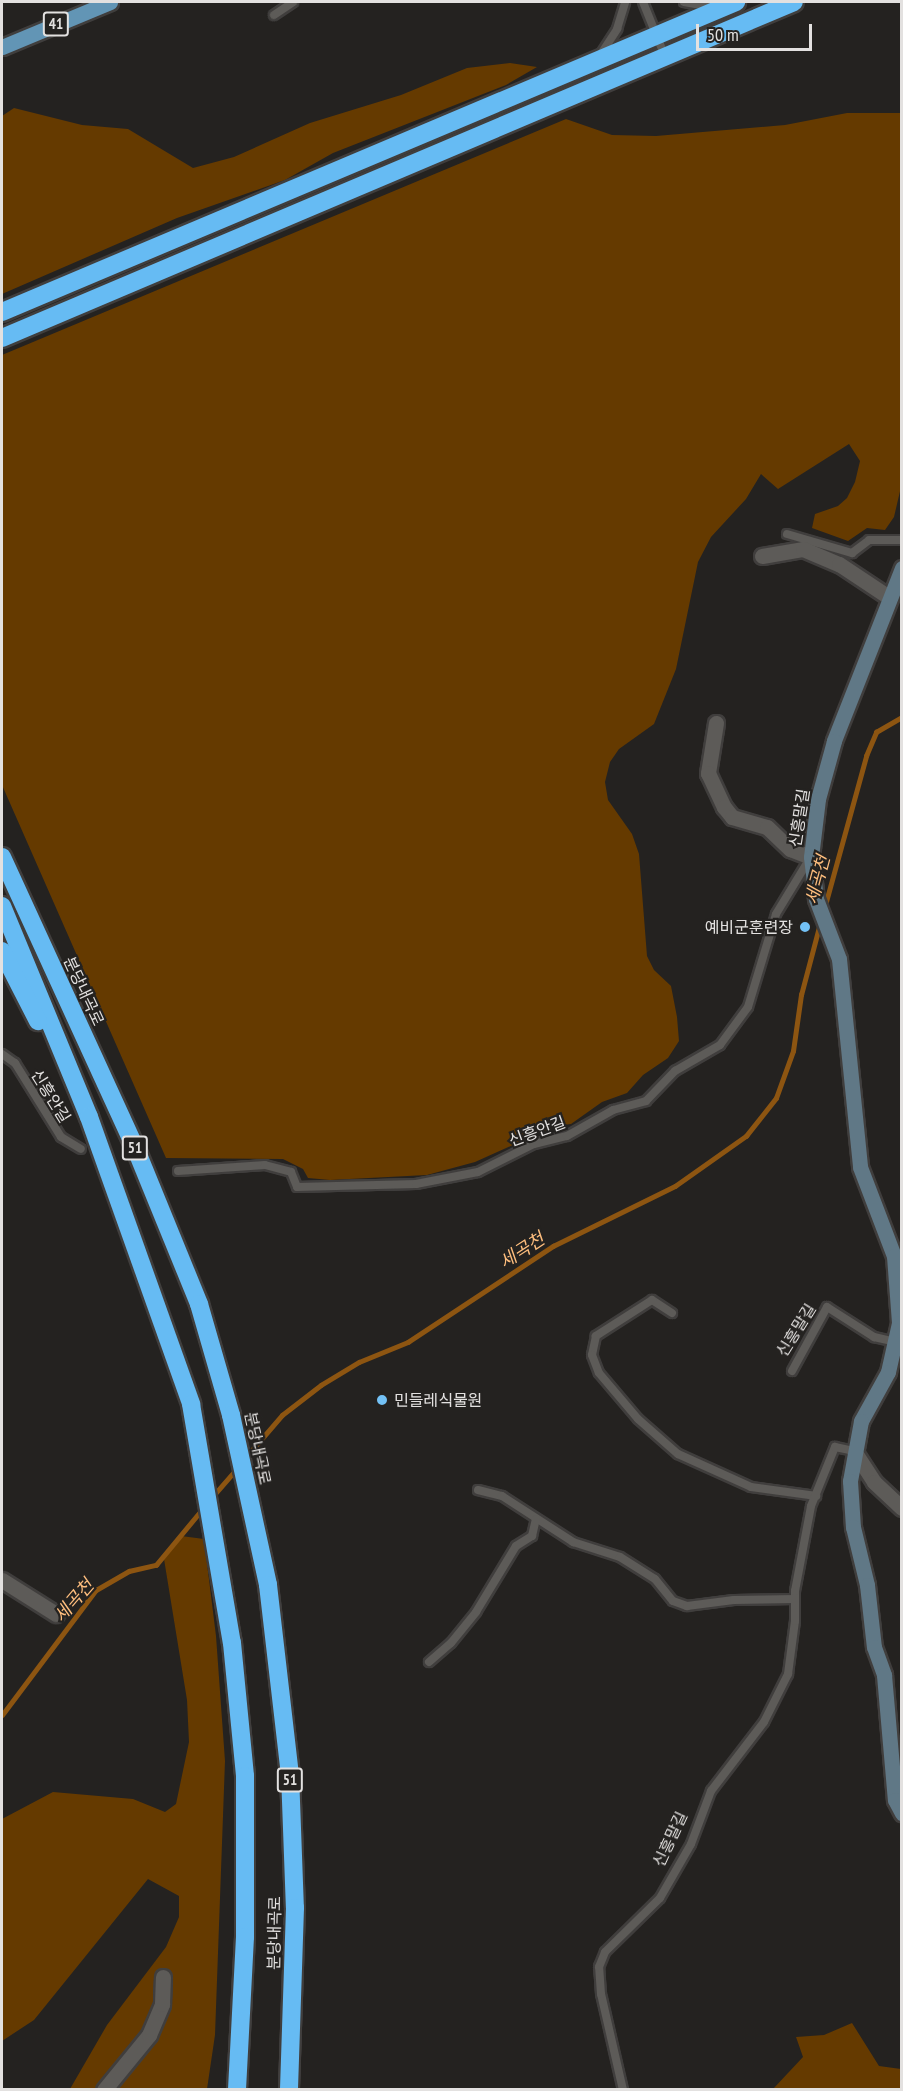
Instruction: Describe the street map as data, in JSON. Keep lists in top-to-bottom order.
{
  "streets": {
    "highway": ["분당내곡로", "51"],
    "main road": ["41"],
    "street": ["신흥말길"],
    "lane": ["신흥안길"]
  },
  "crossings": [
    ["신흥말길", "신흥안길"]
  ],
  "water": ["세곡천"],
  "places": ["예비군훈련장", "민들레식물원"],
  "scale_bar": "50 m"
}
